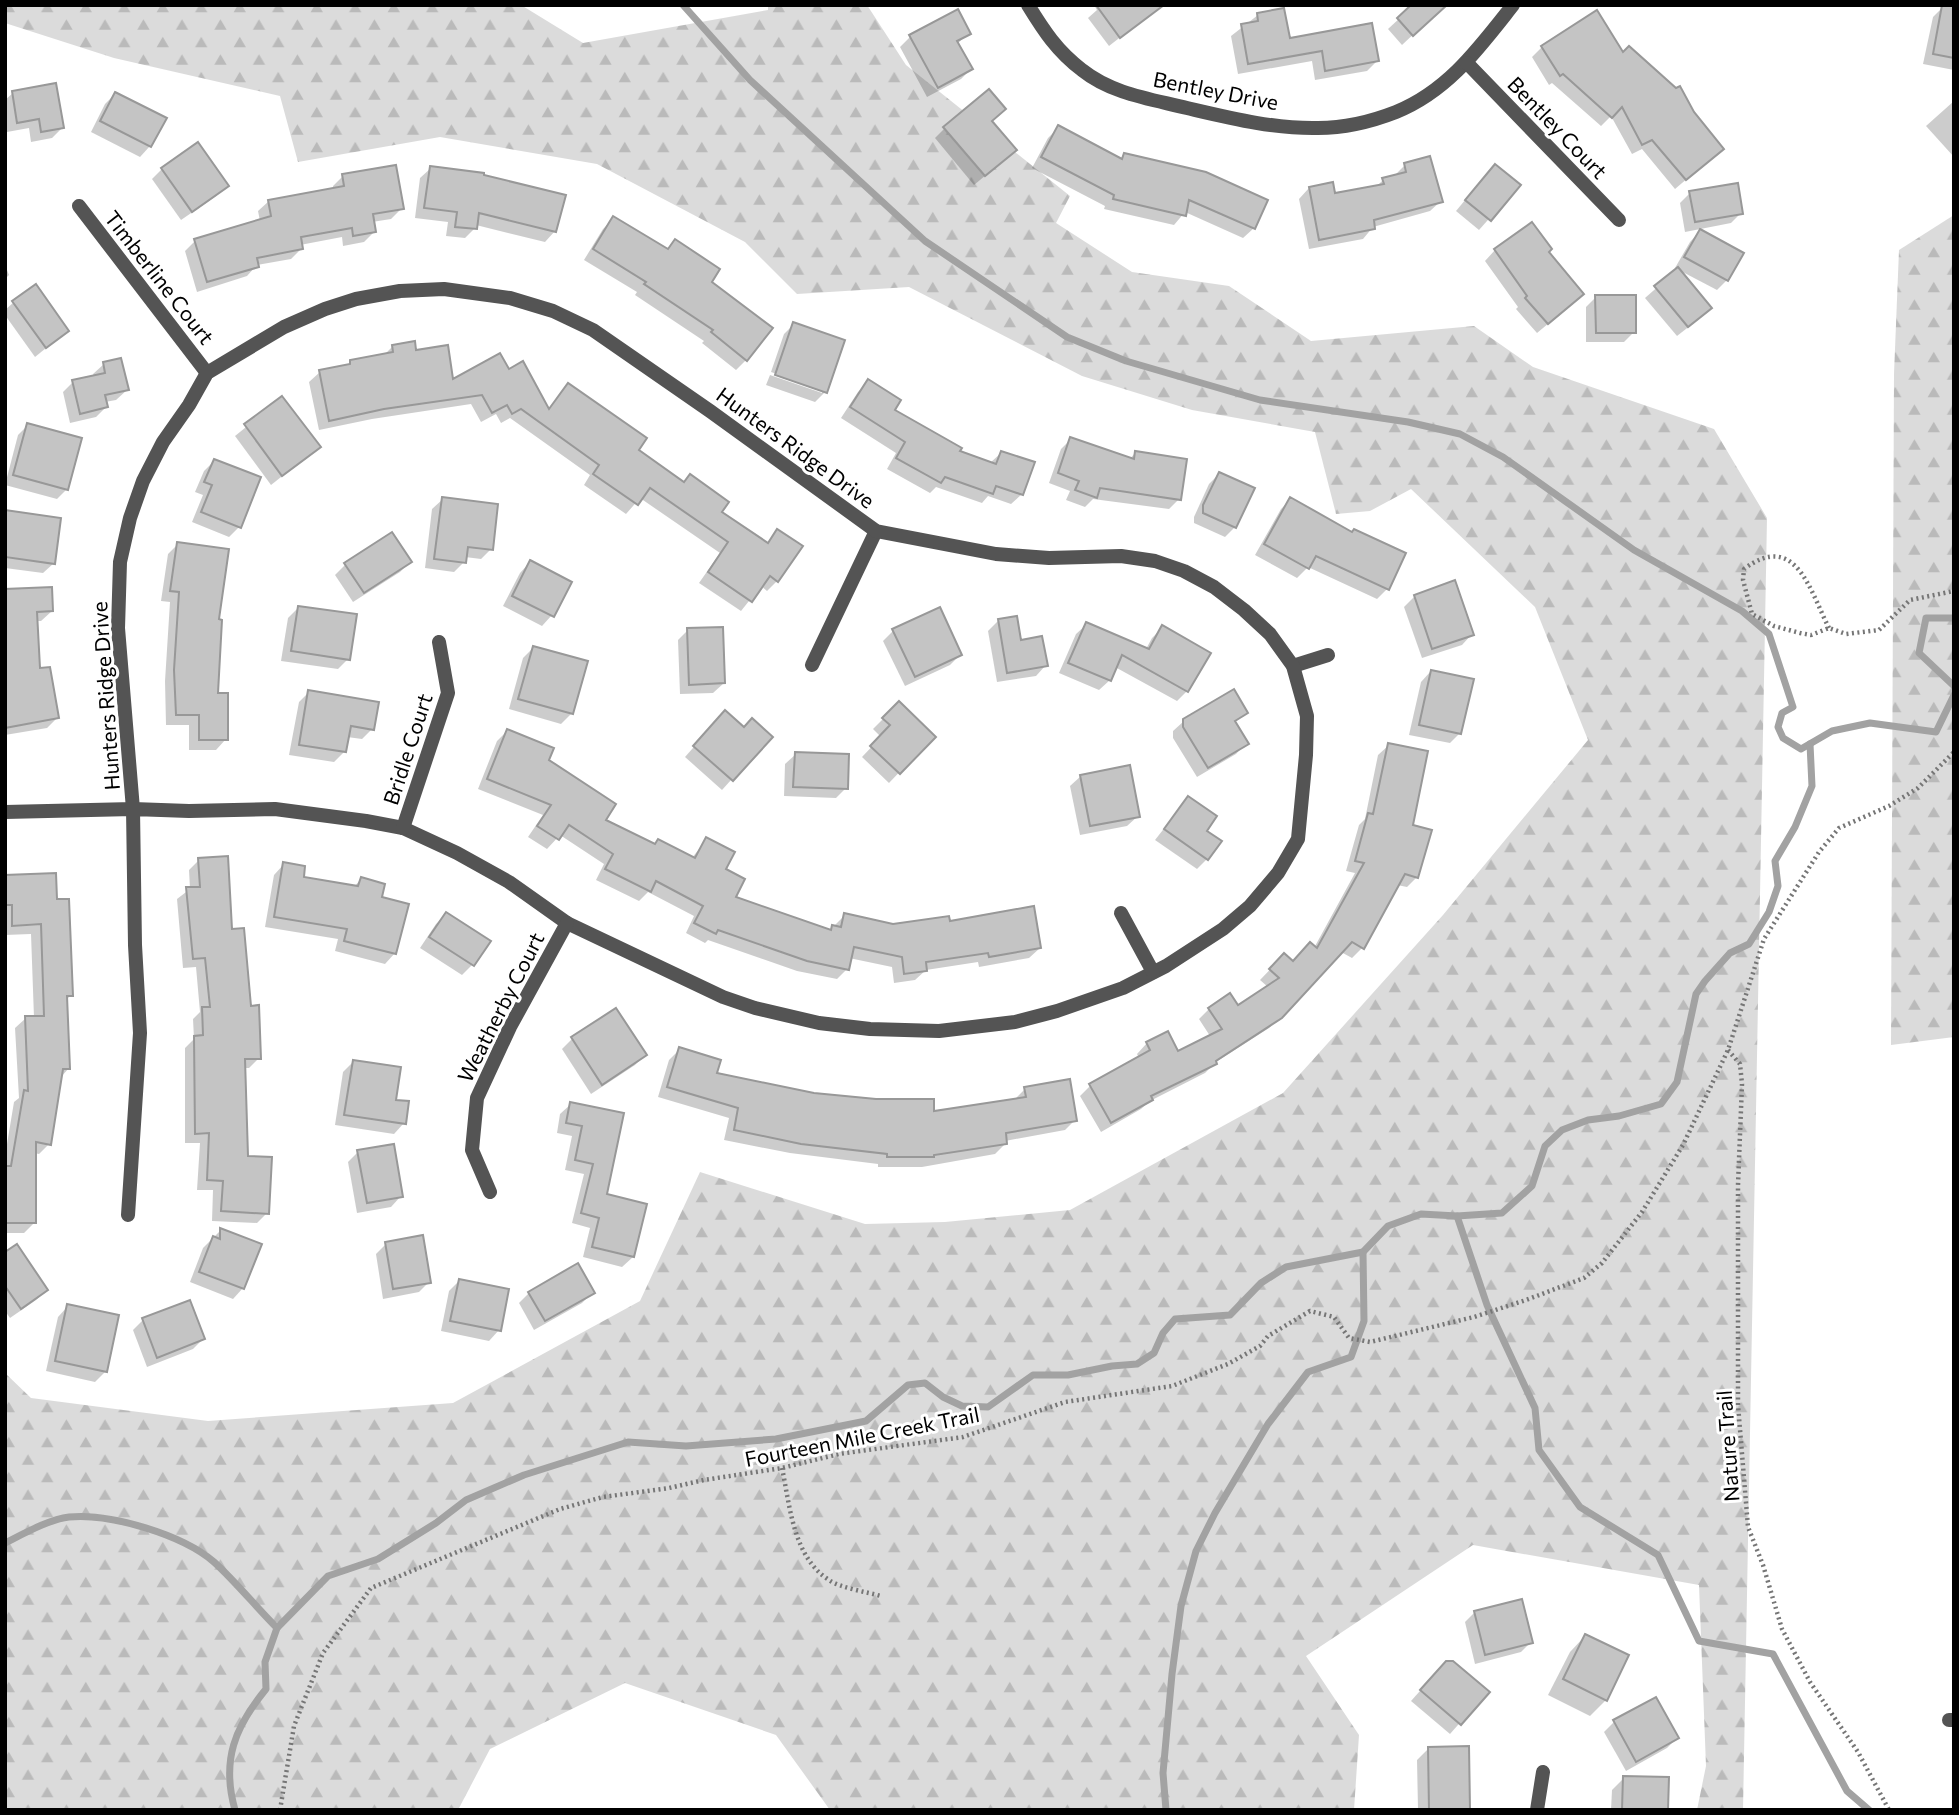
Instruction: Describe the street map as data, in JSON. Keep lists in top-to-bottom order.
{
  "streets": {
    "street": [
      "Bentley Drive",
      "Bentley Court",
      "Timberline Court",
      "Hunters Ridge Drive",
      "Bridle Court",
      "Weatherby Court"
    ],
    "path": ["Fourteen Mile Creek Trail", "Nature Trail"]
  },
  "crossings": [
    ["Bentley Drive", "Bentley Court"],
    ["Timberline Court", "Hunters Ridge Drive"],
    ["Hunters Ridge Drive", "Bridle Court"],
    ["Hunters Ridge Drive", "Weatherby Court"],
    ["Fourteen Mile Creek Trail", "Nature Trail"]
  ]
}
